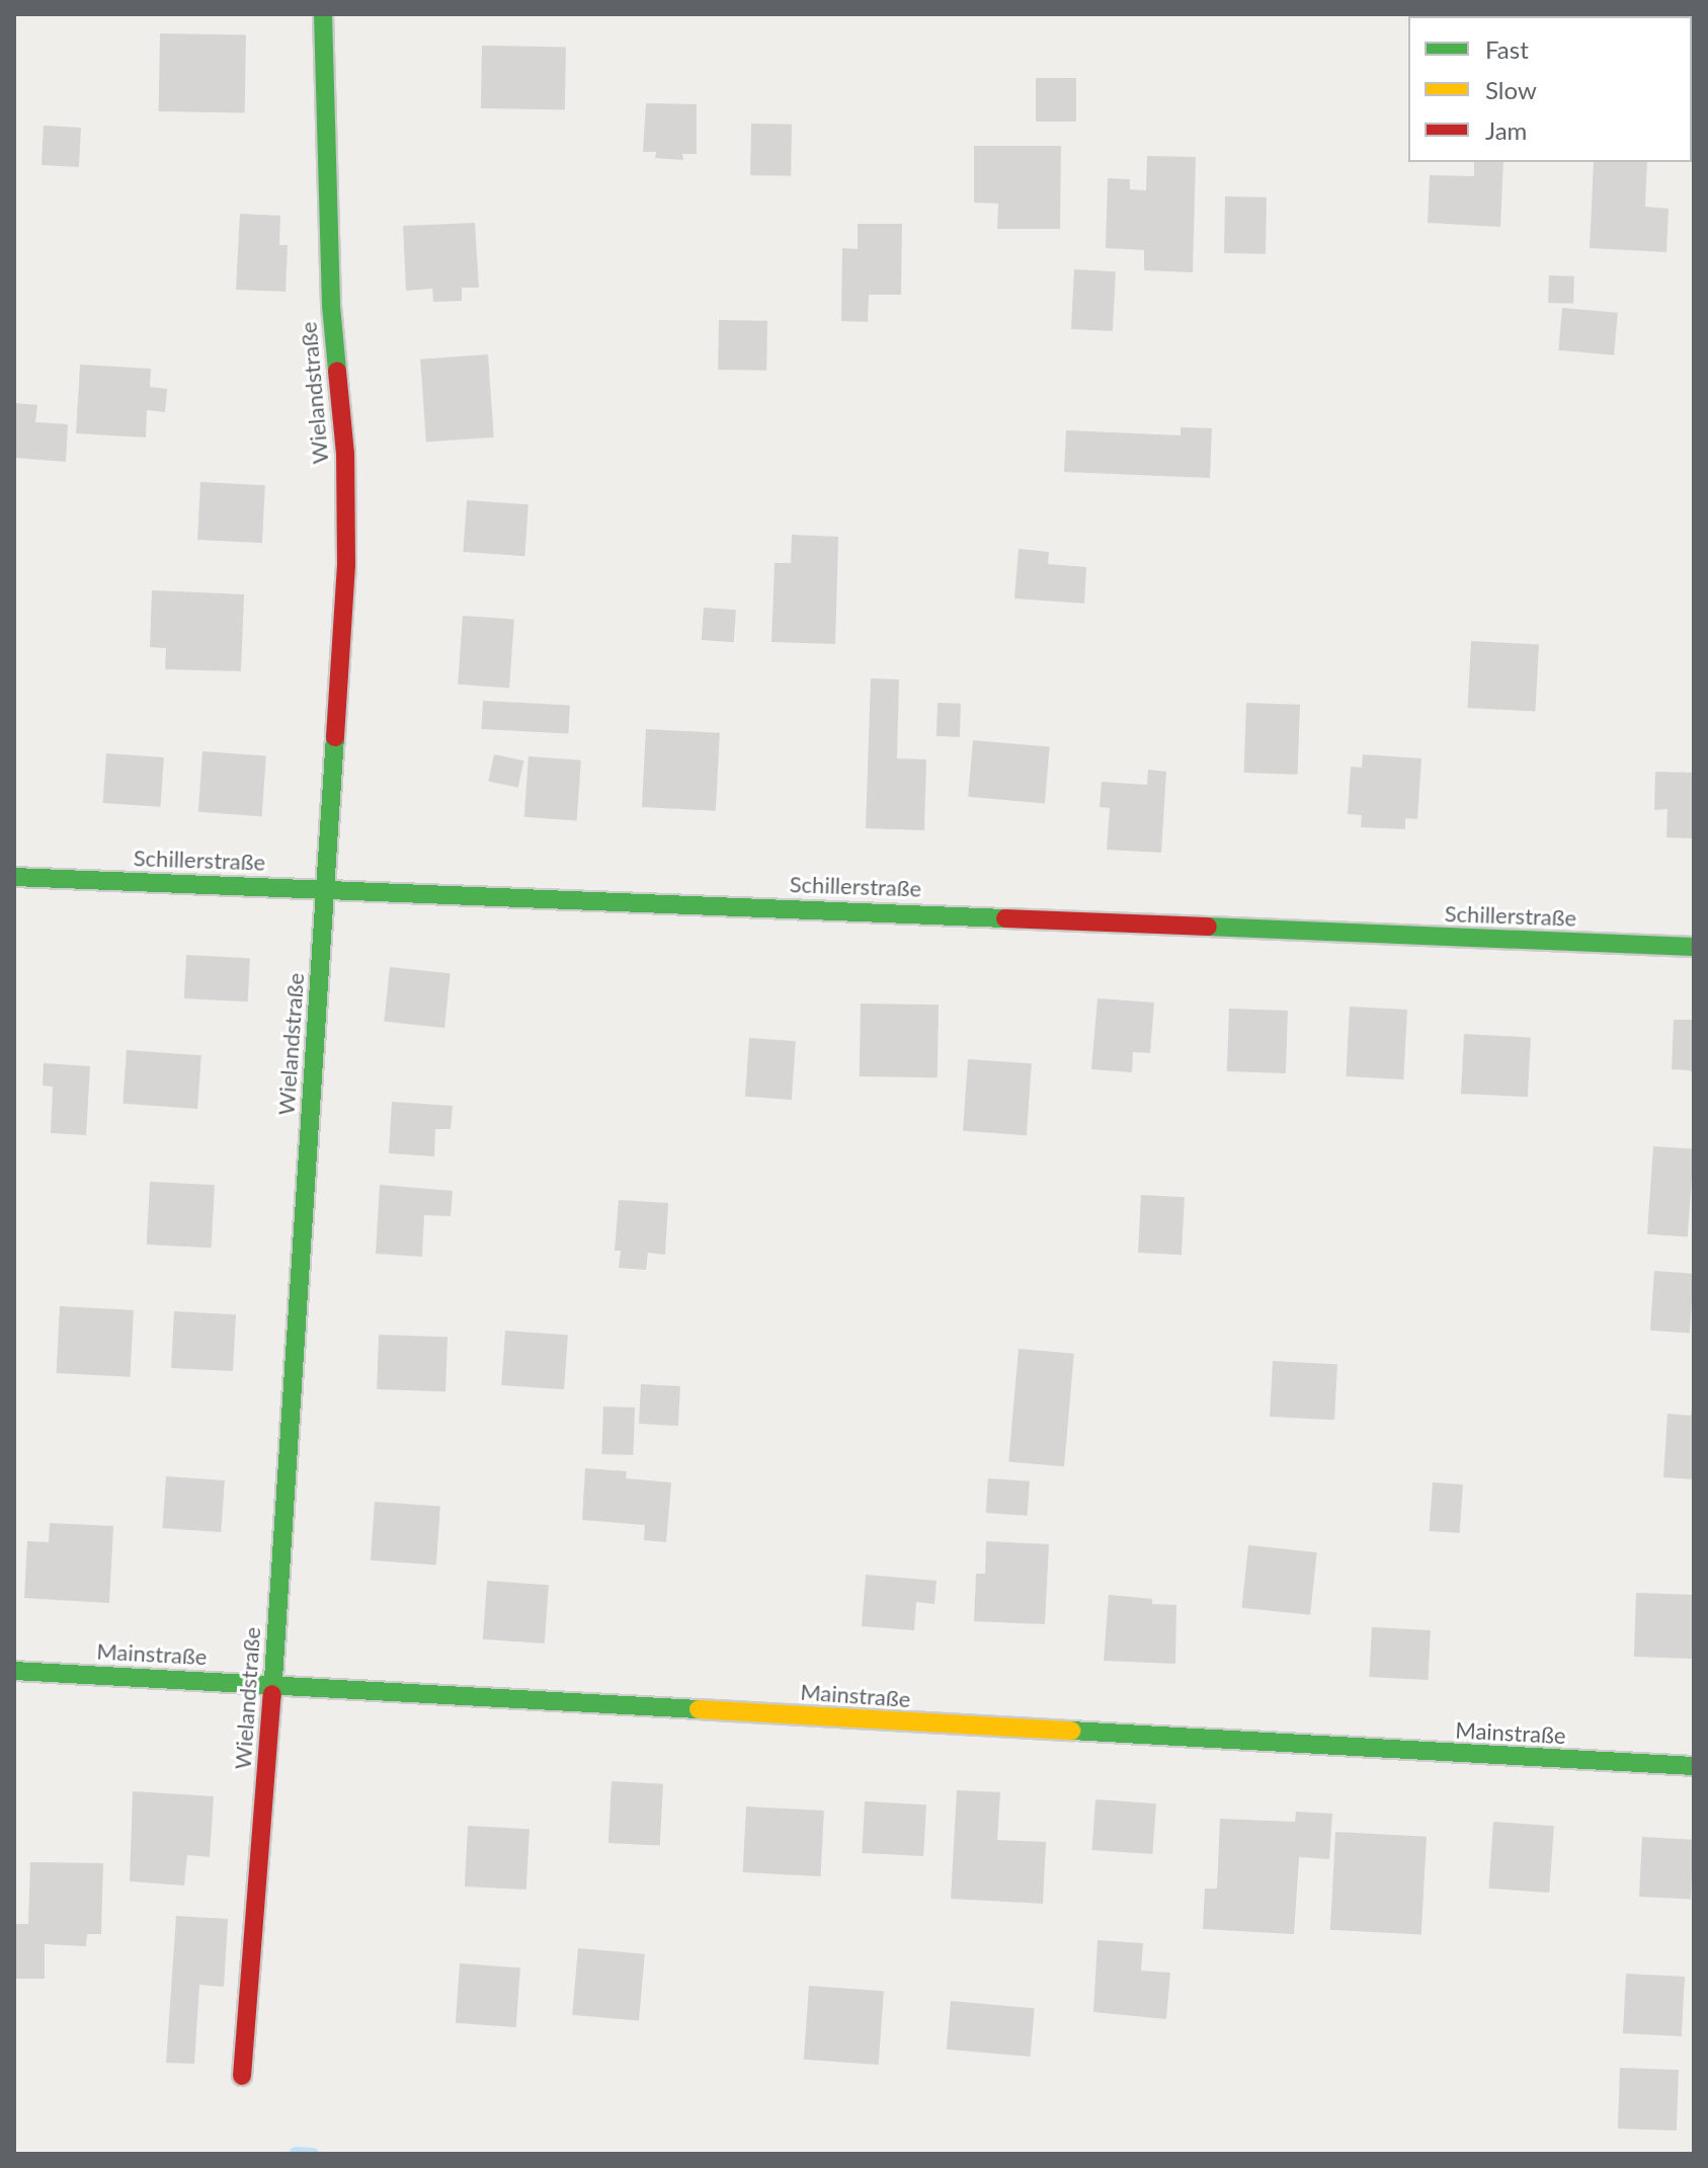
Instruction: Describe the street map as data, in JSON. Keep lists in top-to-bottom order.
{
  "streets": {
    "street": ["Wielandstraße", "Schillerstraße", "Mainstraße"]
  },
  "crossings": [
    ["Wielandstraße", "Schillerstraße"],
    ["Wielandstraße", "Mainstraße"]
  ],
  "legend": ["Fast", "Slow", "Jam"]
}
